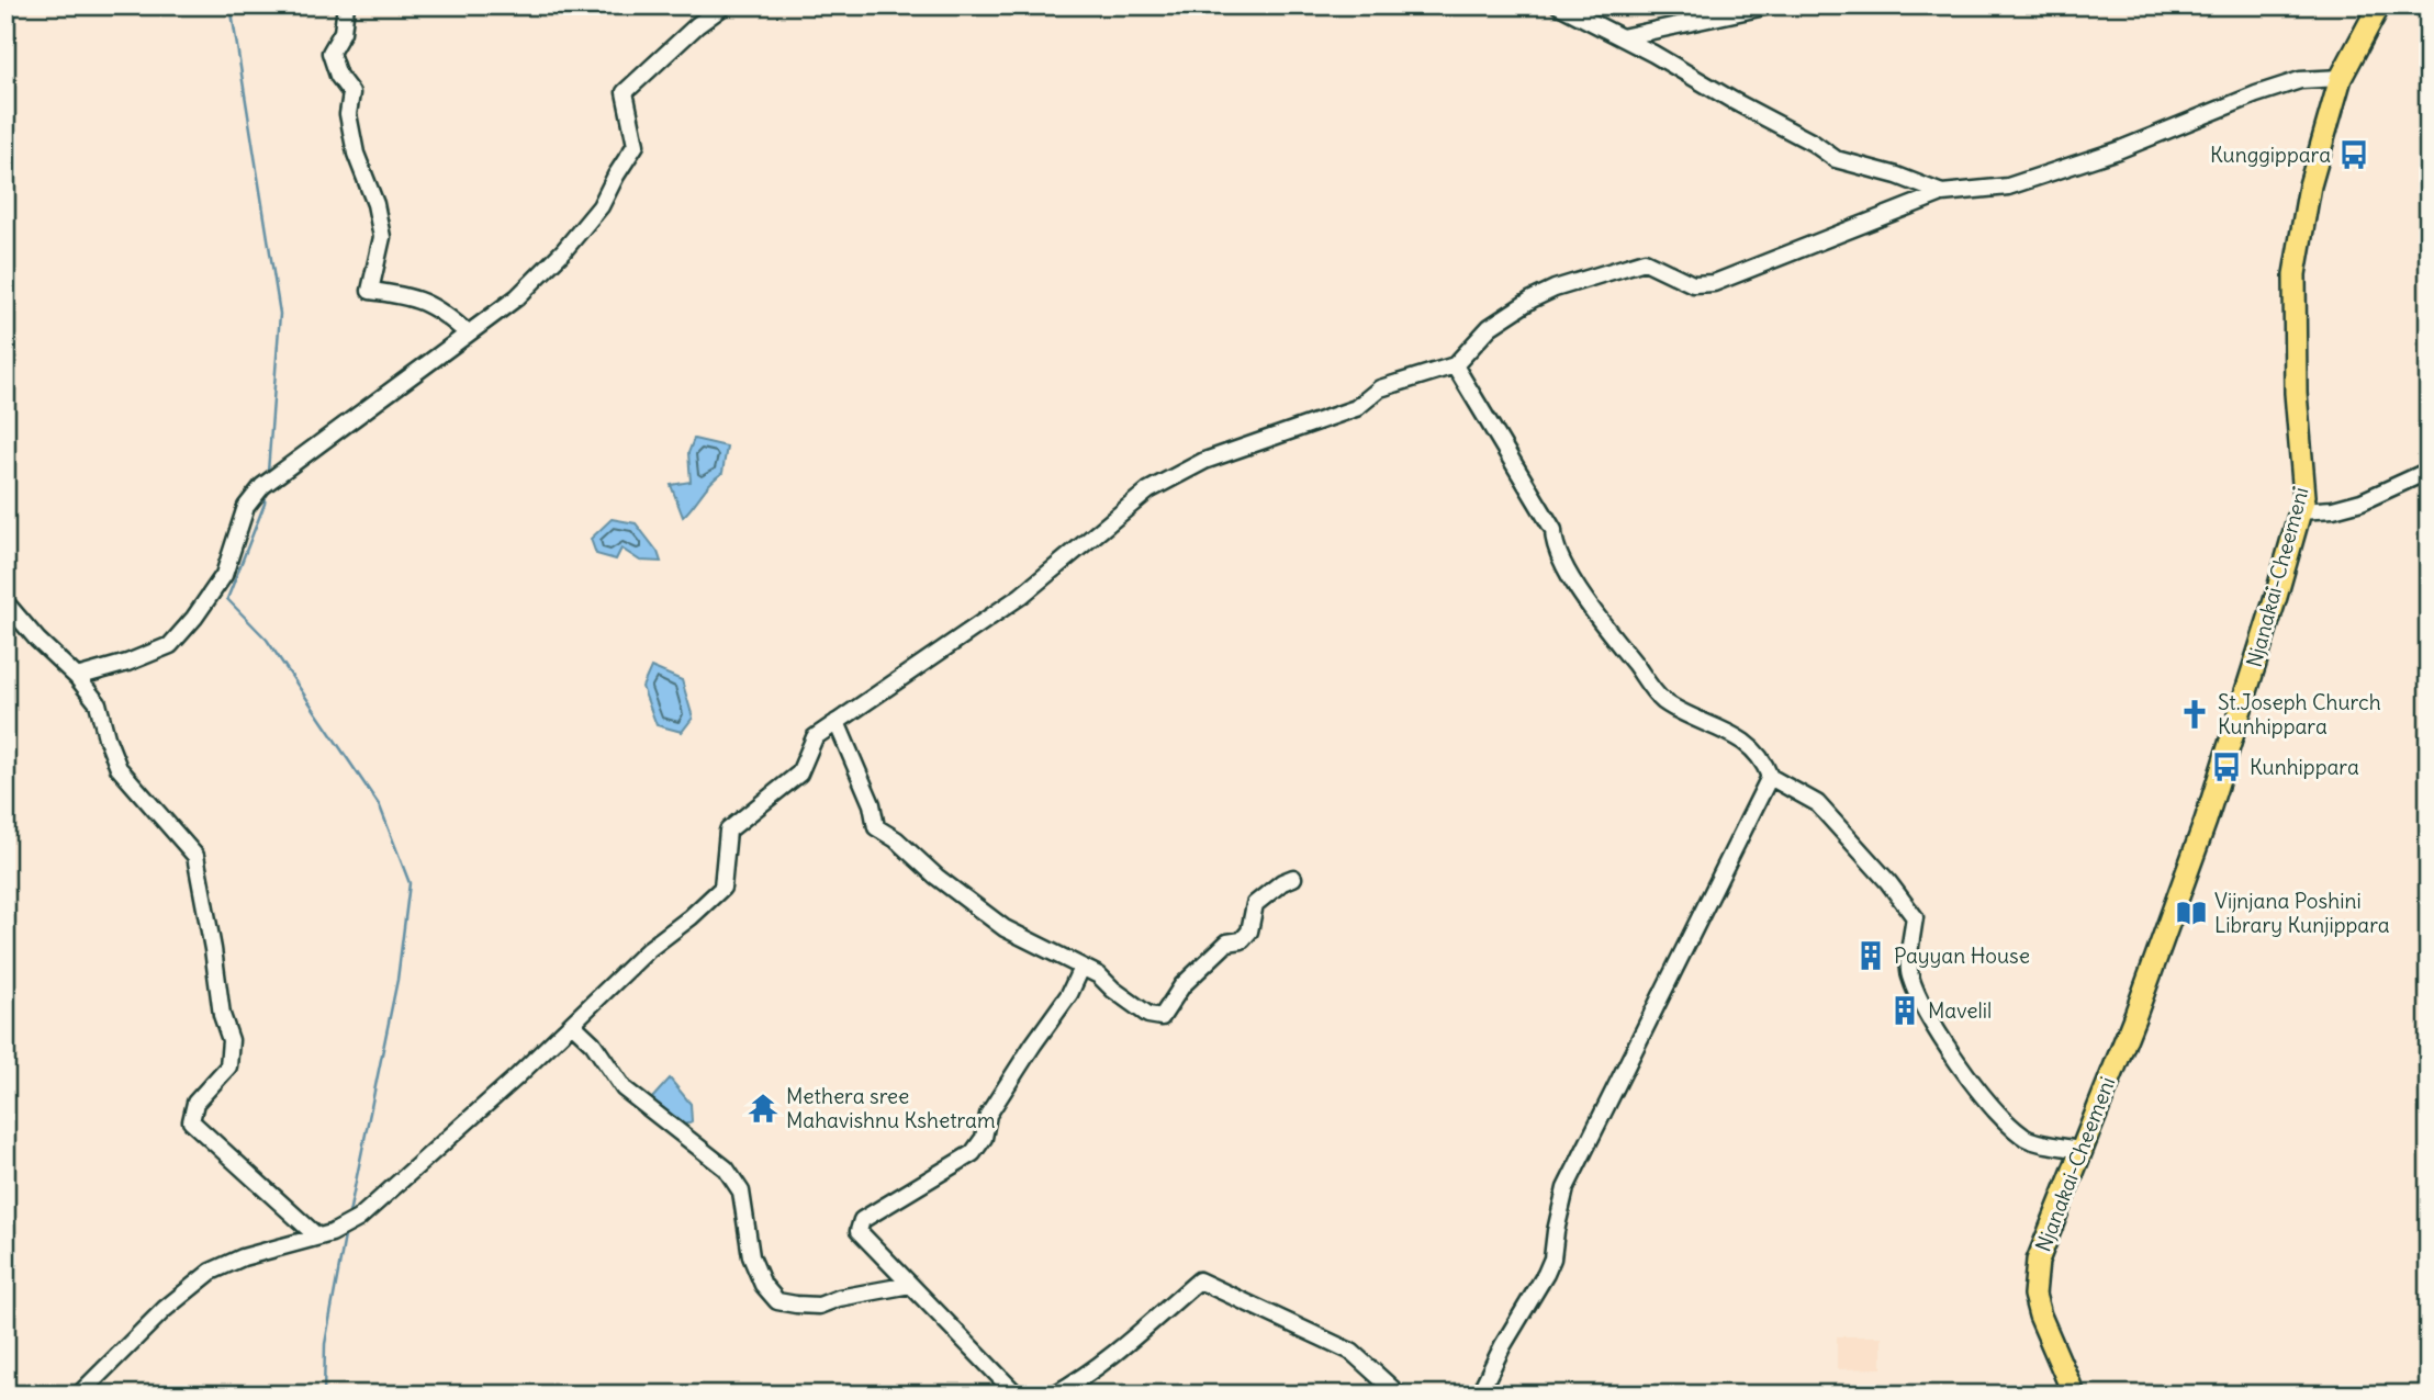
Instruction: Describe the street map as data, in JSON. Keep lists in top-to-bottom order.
{
  "streets": {
    "main road": ["Njanakai-Cheemeni"]
  },
  "places": {
    "bus stop": ["Kunggippara", "Kunhippara"],
    "church": ["St.Joseph Church Kunhippara"],
    "library": ["Vijnjana Poshini Library Kunjippara"],
    "building": ["Payyan House", "Mavelil"],
    "temple": ["Methera sree Mahavishnu Kshetram"]
  }
}
